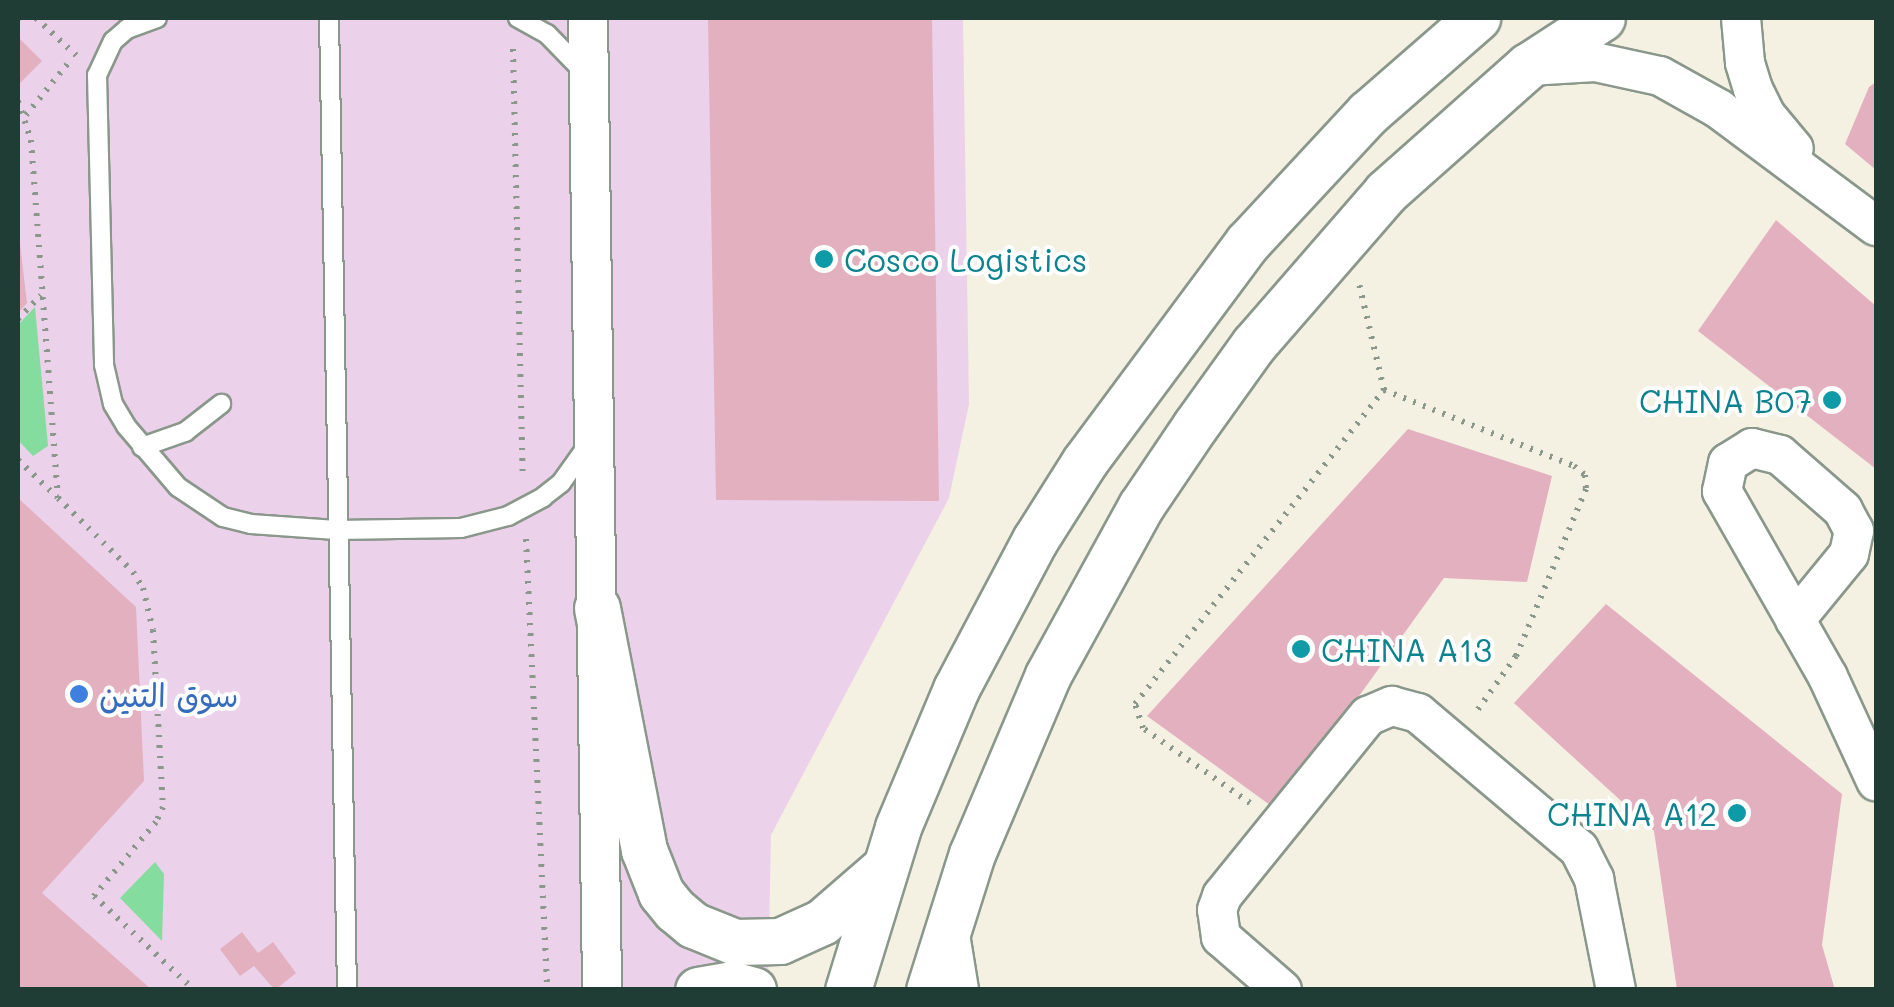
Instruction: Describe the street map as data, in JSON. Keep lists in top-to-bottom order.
{
  "places": [
    "Cosco Logistics",
    "CHINA B07",
    "CHINA A13",
    "سوق التنين",
    "CHINA A12"
  ]
}
